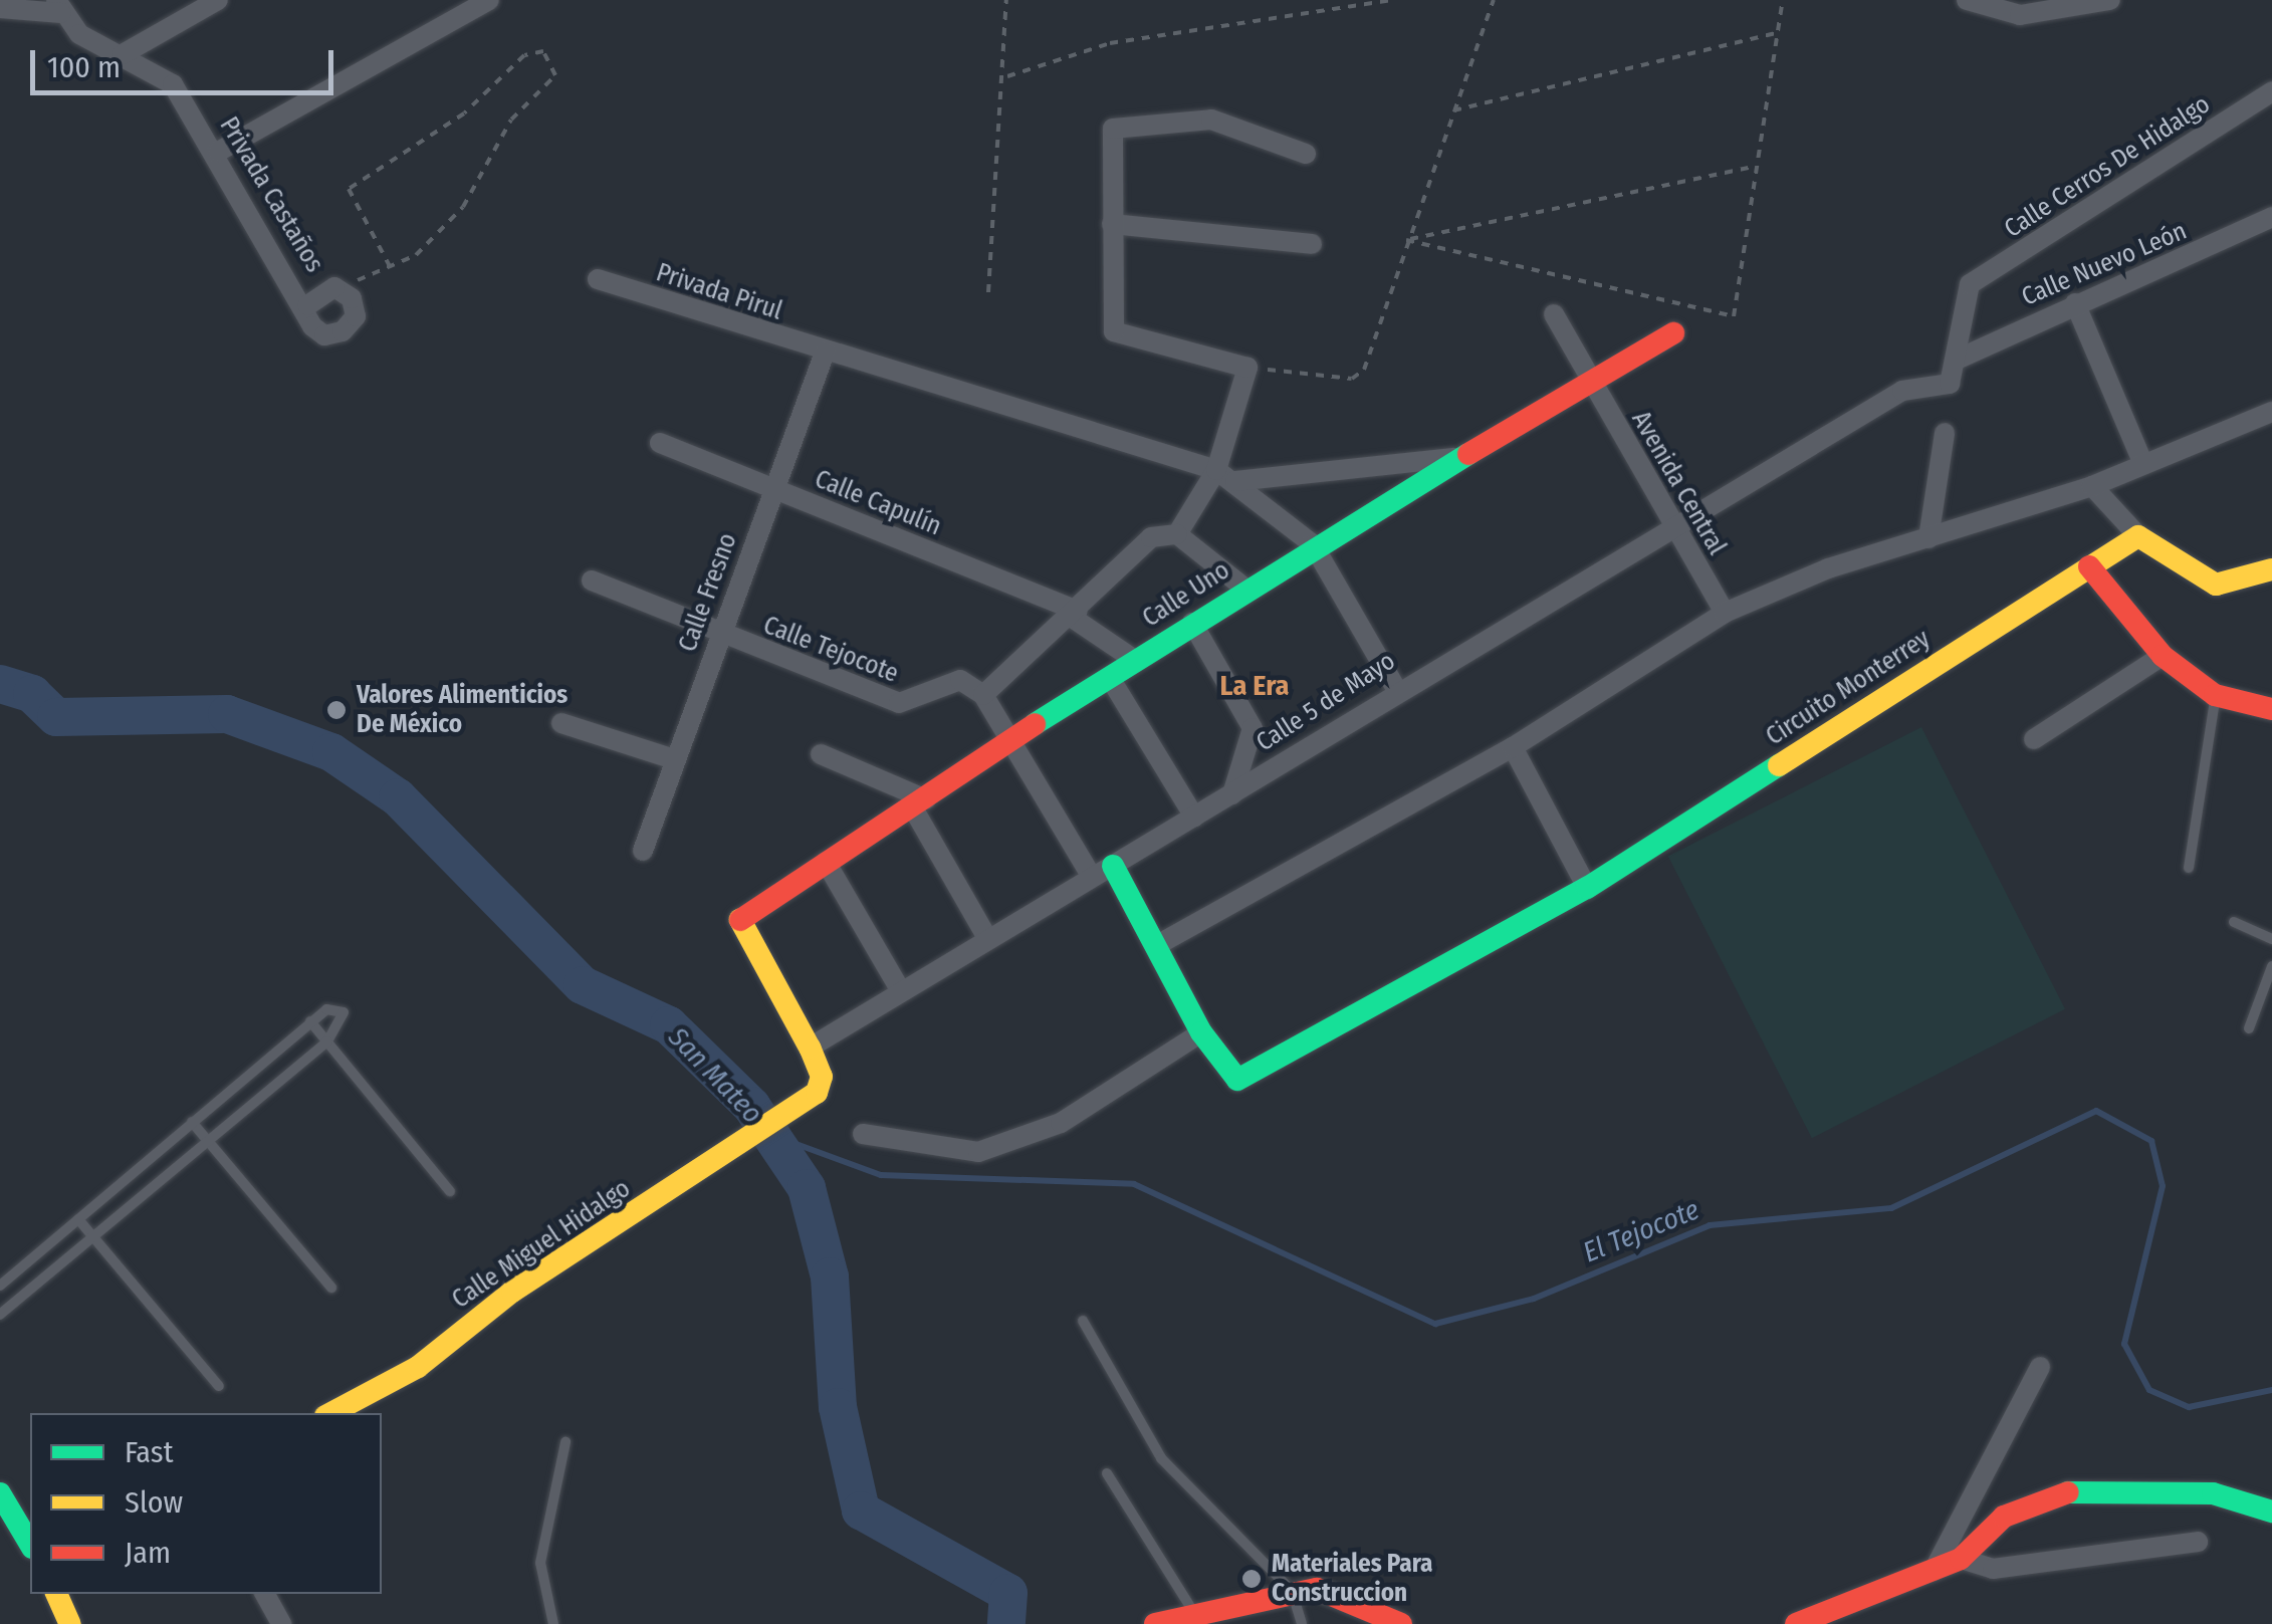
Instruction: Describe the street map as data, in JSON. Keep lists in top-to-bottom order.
{
  "streets": {
    "street": [
      "Calle Cerros De Hidalgo",
      "Privada Castaños",
      "Calle Nuevo León",
      "Privada Pirul",
      "Avenida Central",
      "Calle Capulín",
      "Calle Fresno",
      "Calle Uno",
      "Calle Tejocote",
      "Circuito Monterrey",
      "Calle 5 de Mayo",
      "Calle Miguel Hidalgo"
    ]
  },
  "crossings": [
    ["Calle Cerros De Hidalgo", "Calle Nuevo León"],
    ["Calle Cerros De Hidalgo", "Calle 5 de Mayo"],
    ["Calle Nuevo León", "Calle 5 de Mayo"],
    ["Privada Pirul", "Calle Fresno"],
    ["Avenida Central", "Calle Uno"],
    ["Avenida Central", "Calle 5 de Mayo"],
    ["Calle Capulín", "Calle Fresno"],
    ["Calle Capulín", "Calle Uno"],
    ["Calle Fresno", "Calle Tejocote"],
    ["Calle Uno", "Calle 5 de Mayo"],
    ["Calle Uno", "Calle Miguel Hidalgo"],
    ["Circuito Monterrey", "Calle 5 de Mayo"],
    ["Calle 5 de Mayo", "Calle Miguel Hidalgo"]
  ],
  "districts": ["La Era"],
  "water": ["San Mateo", "El Tejocote"],
  "places": ["Valores Alimenticios De México", "Materiales Para Construccion"],
  "legend": ["Fast", "Slow", "Jam"],
  "scale_bar": "100 m"
}
